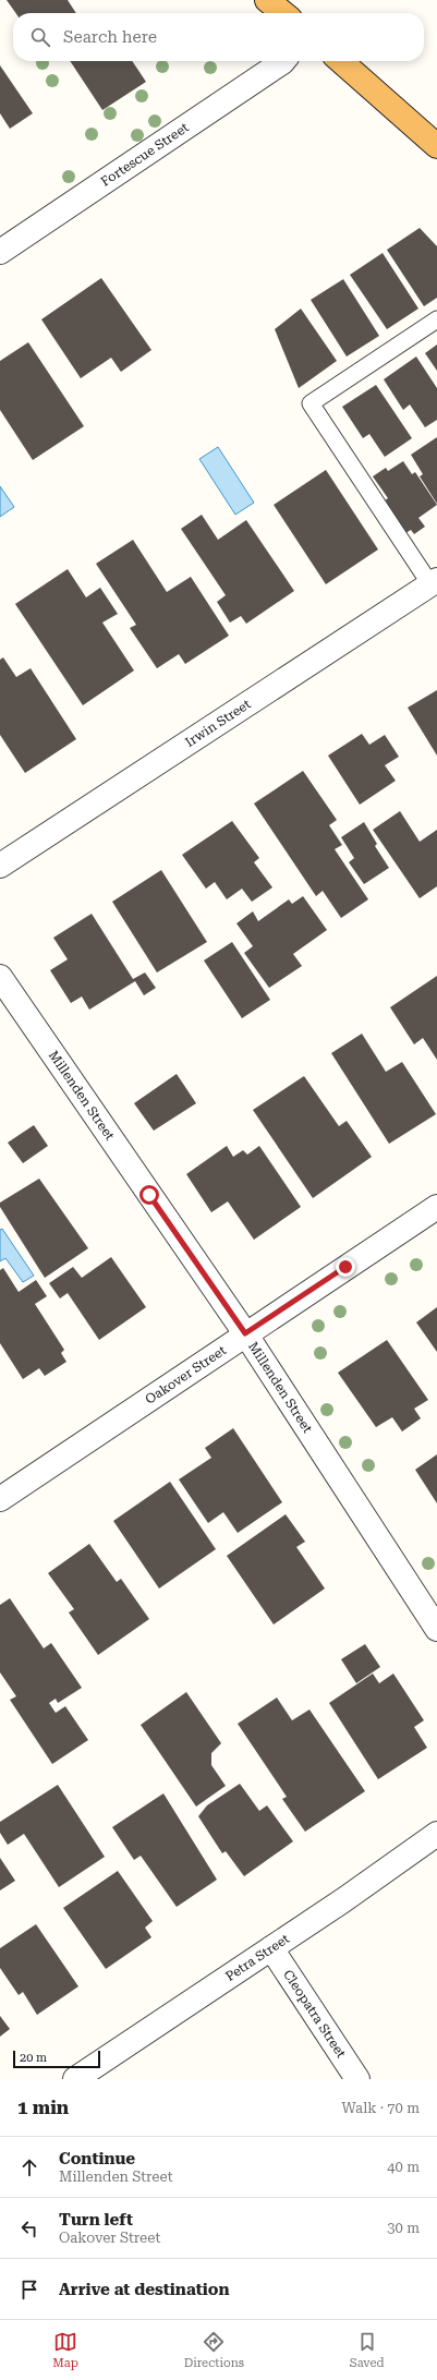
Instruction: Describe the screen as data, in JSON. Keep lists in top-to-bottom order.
{
  "streets": {
    "street": [
      "Fortescue Street",
      "Irwin Street",
      "Millenden Street",
      "Oakover Street",
      "Petra Street",
      "Cleopatra Street"
    ]
  },
  "crossings": [
    ["Millenden Street", "Oakover Street"],
    ["Petra Street", "Cleopatra Street"]
  ],
  "scale_bar": "20 m",
  "page": {
    "search": "Search here",
    "scale": "20 m",
    "heading": ["1 min", "Walk · 70 m"],
    "list": [
      ["Continue", "Millenden Street", "40 m"],
      ["Turn left", "Oakover Street", "30 m"],
      "Arrive at destination"
    ],
    "nav": ["Map", "Directions", "Saved"]
  }
}
